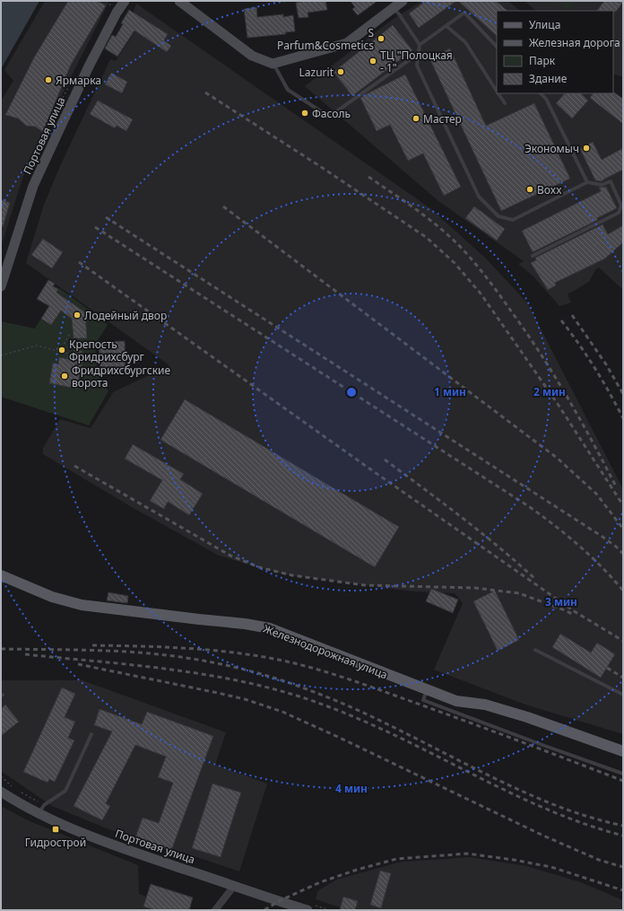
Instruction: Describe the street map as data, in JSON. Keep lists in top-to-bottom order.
{
  "streets": {
    "main road": ["Портовая улица", "Железнодорожная улица"]
  },
  "places": {
    "other": [
      "S Parfum&Cosmetics",
      "ТЦ \"Полоцкая - 1\"",
      "Lazurit",
      "Ярмарка",
      "Фасоль",
      "Мастер",
      "Экономыч",
      "Boxx",
      "Лодейный двор",
      "Крепость Фридрихсбург",
      "Фридрихсбургские ворота"
    ],
    "transit": ["Гидрострой"]
  },
  "legend": [
    "Улица",
    "Железная дорога",
    "Парк",
    "Здание"
  ],
  "rings": [
    "1 мин",
    "2 мин",
    "3 мин",
    "4 мин"
  ]
}
